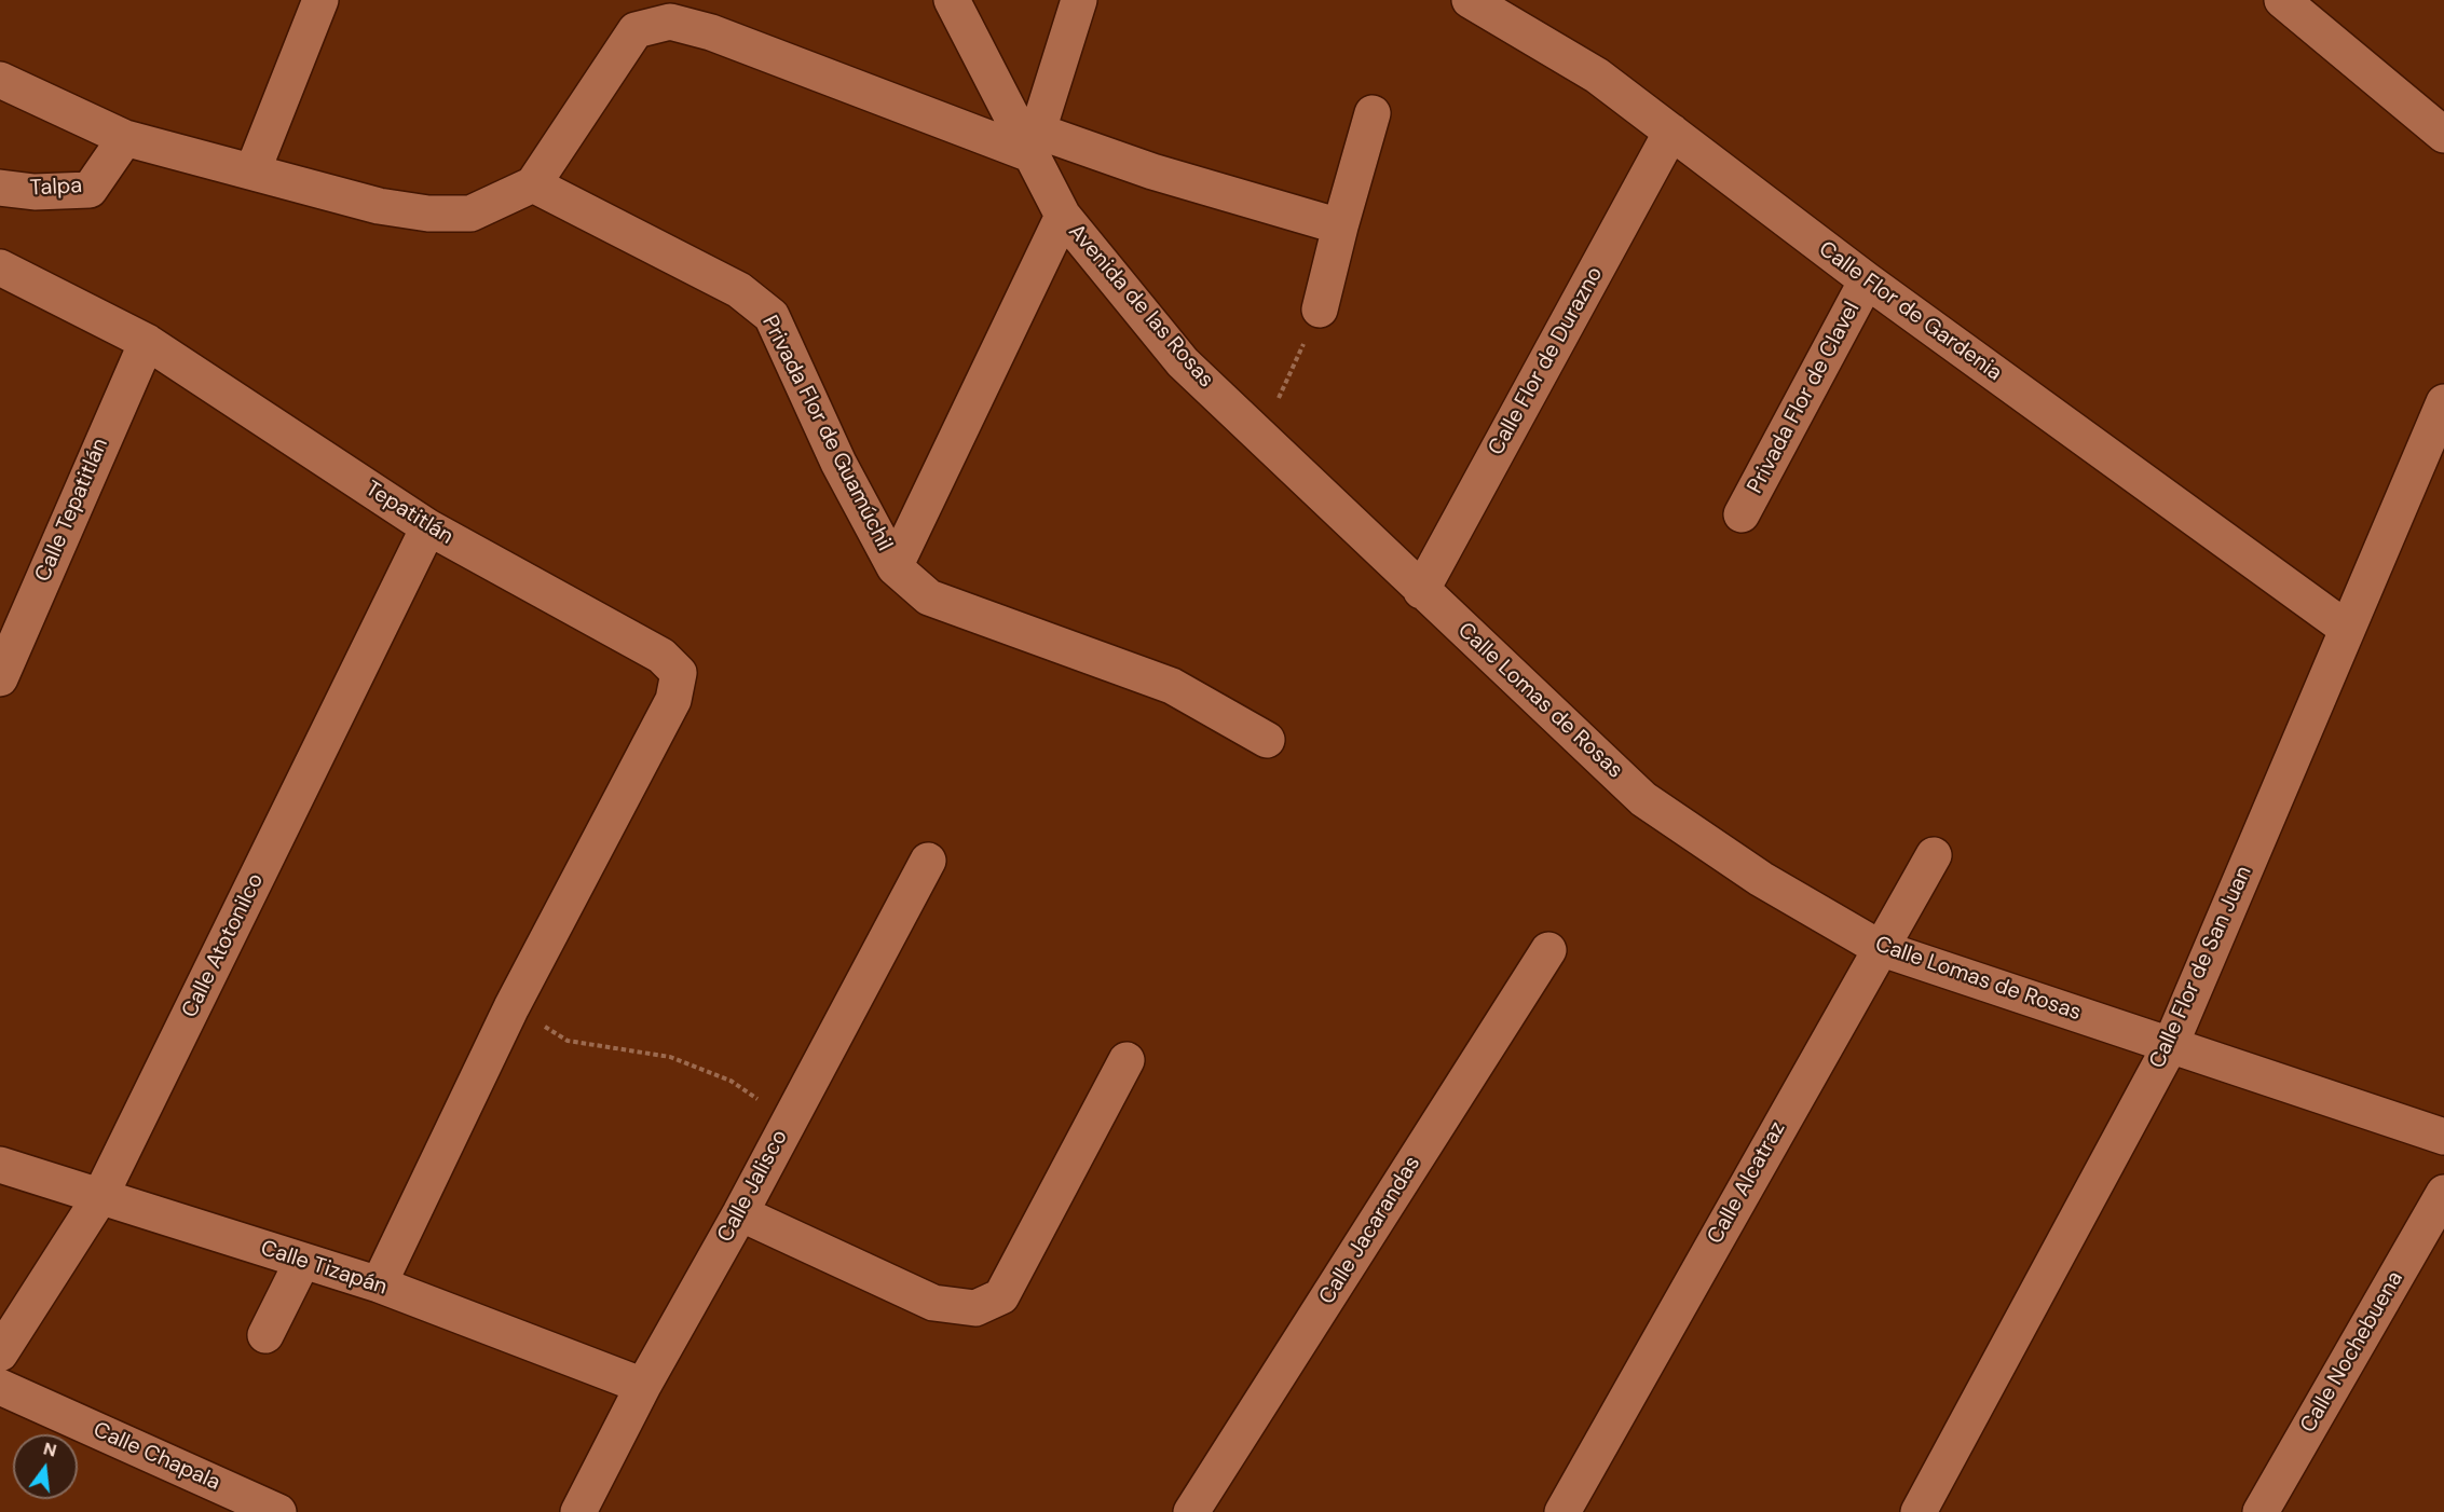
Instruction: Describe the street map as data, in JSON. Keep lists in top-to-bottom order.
{
  "streets": {
    "street": [
      "Talpa",
      "Avenida de las Rosas",
      "Calle Flor de Gardenia",
      "Calle Flor de Durazno",
      "Privada Flor de Clavel",
      "Privada Flor de Guamúchil",
      "Calle Tepatitlán",
      "Tepatitlán",
      "Calle Lomas de Rosas",
      "Calle Atotonilco",
      "Calle Flor de San Juan",
      "Calle Alcatraz",
      "Calle Jalisco",
      "Calle Jacarandas",
      "Calle Tizapán",
      "Calle Nochebuena",
      "Calle Chapala"
    ]
  },
  "crossings": [
    ["Avenida de las Rosas", "Calle Flor de Durazno"],
    ["Avenida de las Rosas", "Privada Flor de Guamúchil"],
    ["Avenida de las Rosas", "Calle Lomas de Rosas"],
    ["Calle Flor de Gardenia", "Calle Flor de Durazno"],
    ["Calle Flor de Gardenia", "Privada Flor de Clavel"],
    ["Calle Flor de Gardenia", "Calle Flor de San Juan"],
    ["Calle Flor de Durazno", "Calle Lomas de Rosas"],
    ["Calle Tepatitlán", "Tepatitlán"],
    ["Tepatitlán", "Calle Atotonilco"],
    ["Calle Lomas de Rosas", "Calle Flor de San Juan"],
    ["Calle Lomas de Rosas", "Calle Alcatraz"],
    ["Calle Atotonilco", "Calle Tizapán"],
    ["Calle Jalisco", "Calle Tizapán"]
  ],
  "north": "top"
}
